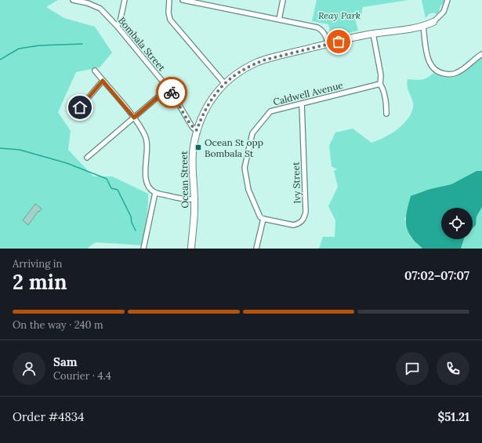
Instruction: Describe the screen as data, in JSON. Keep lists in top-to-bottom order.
{
  "streets": {
    "street": [
      "Bombala Street",
      "Caldwell Avenue",
      "Ocean Street",
      "Ivy Street"
    ]
  },
  "crossings": [
    ["Bombala Street", "Ocean Street"],
    ["Caldwell Avenue", "Ivy Street"]
  ],
  "parks": ["Reay Park"],
  "places": {
    "transit": ["Ocean St opp Bombala St"]
  },
  "page": {
    "heading": ["2 min", "Arriving in", "07:02–07:07"],
    "panel": [
      "Sam",
      "Courier · 4.4",
      "Order #4834",
      "$51.21"
    ],
    "bar": "On the way · 240 m"
  }
}
